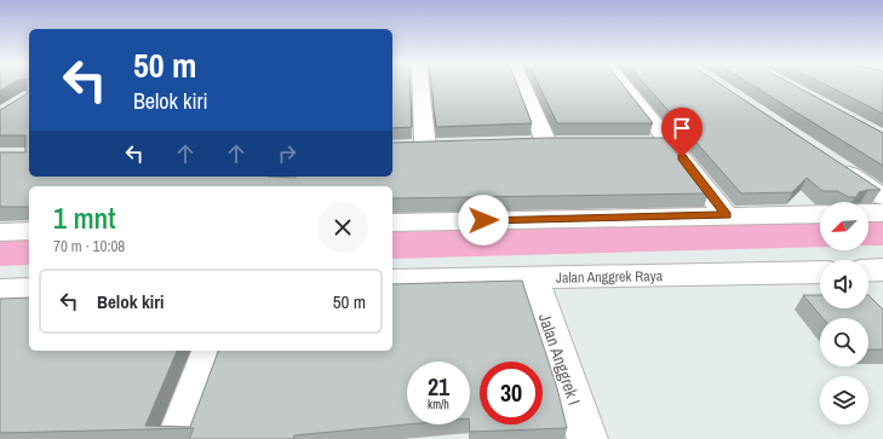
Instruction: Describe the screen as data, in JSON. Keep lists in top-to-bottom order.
{
  "streets": {
    "street": ["Jalan Anggrek Raya", "Jalan Anggrek I"]
  },
  "crossings": [
    ["Jalan Anggrek Raya", "Jalan Anggrek I"]
  ],
  "north": "bottom left",
  "page": {
    "turn": ["50 m", "Belok kiri"],
    "heading": ["1 mnt", "70 m · 10:08"],
    "list": [
      {
        "name": "Belok kiri",
        "value": "50 m"
      }
    ],
    "speed": "21 km/h",
    "limit": "30"
  }
}
